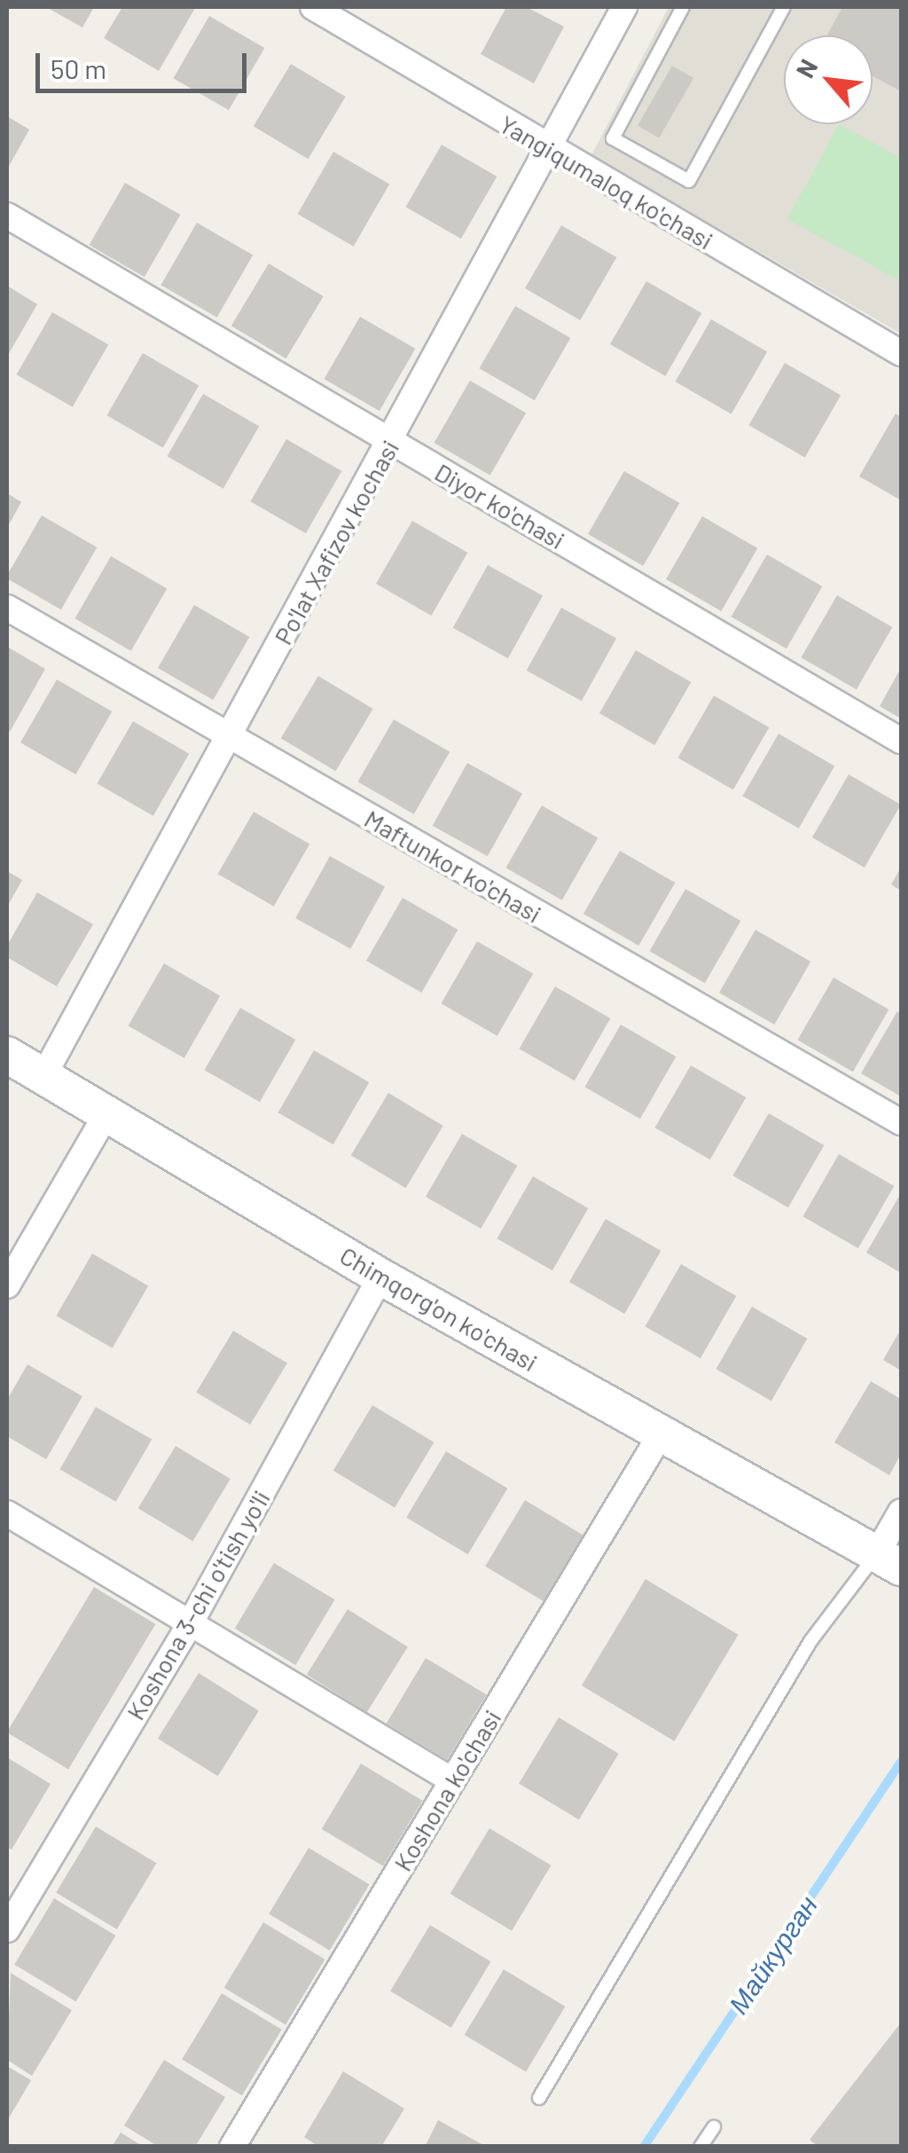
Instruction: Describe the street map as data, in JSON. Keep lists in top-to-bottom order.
{
  "streets": {
    "street": [
      "Yangiqumaloq ko'chasi",
      "Diyor ko'chasi",
      "Po'lat Xafizov kochasi",
      "Maftunkor ko'chasi",
      "Chimqorg'on ko'chasi",
      "Koshona 3-chi o'tish yo'li",
      "Koshona ko'chasi"
    ]
  },
  "crossings": [
    ["Yangiqumaloq ko'chasi", "Po'lat Xafizov kochasi"],
    ["Diyor ko'chasi", "Po'lat Xafizov kochasi"],
    ["Po'lat Xafizov kochasi", "Maftunkor ko'chasi"],
    ["Po'lat Xafizov kochasi", "Chimqorg'on ko'chasi"],
    ["Chimqorg'on ko'chasi", "Koshona 3-chi o'tish yo'li"],
    ["Chimqorg'on ko'chasi", "Koshona ko'chasi"]
  ],
  "water": ["Майкурган"],
  "scale_bar": "50 m",
  "north": "top left"
}
